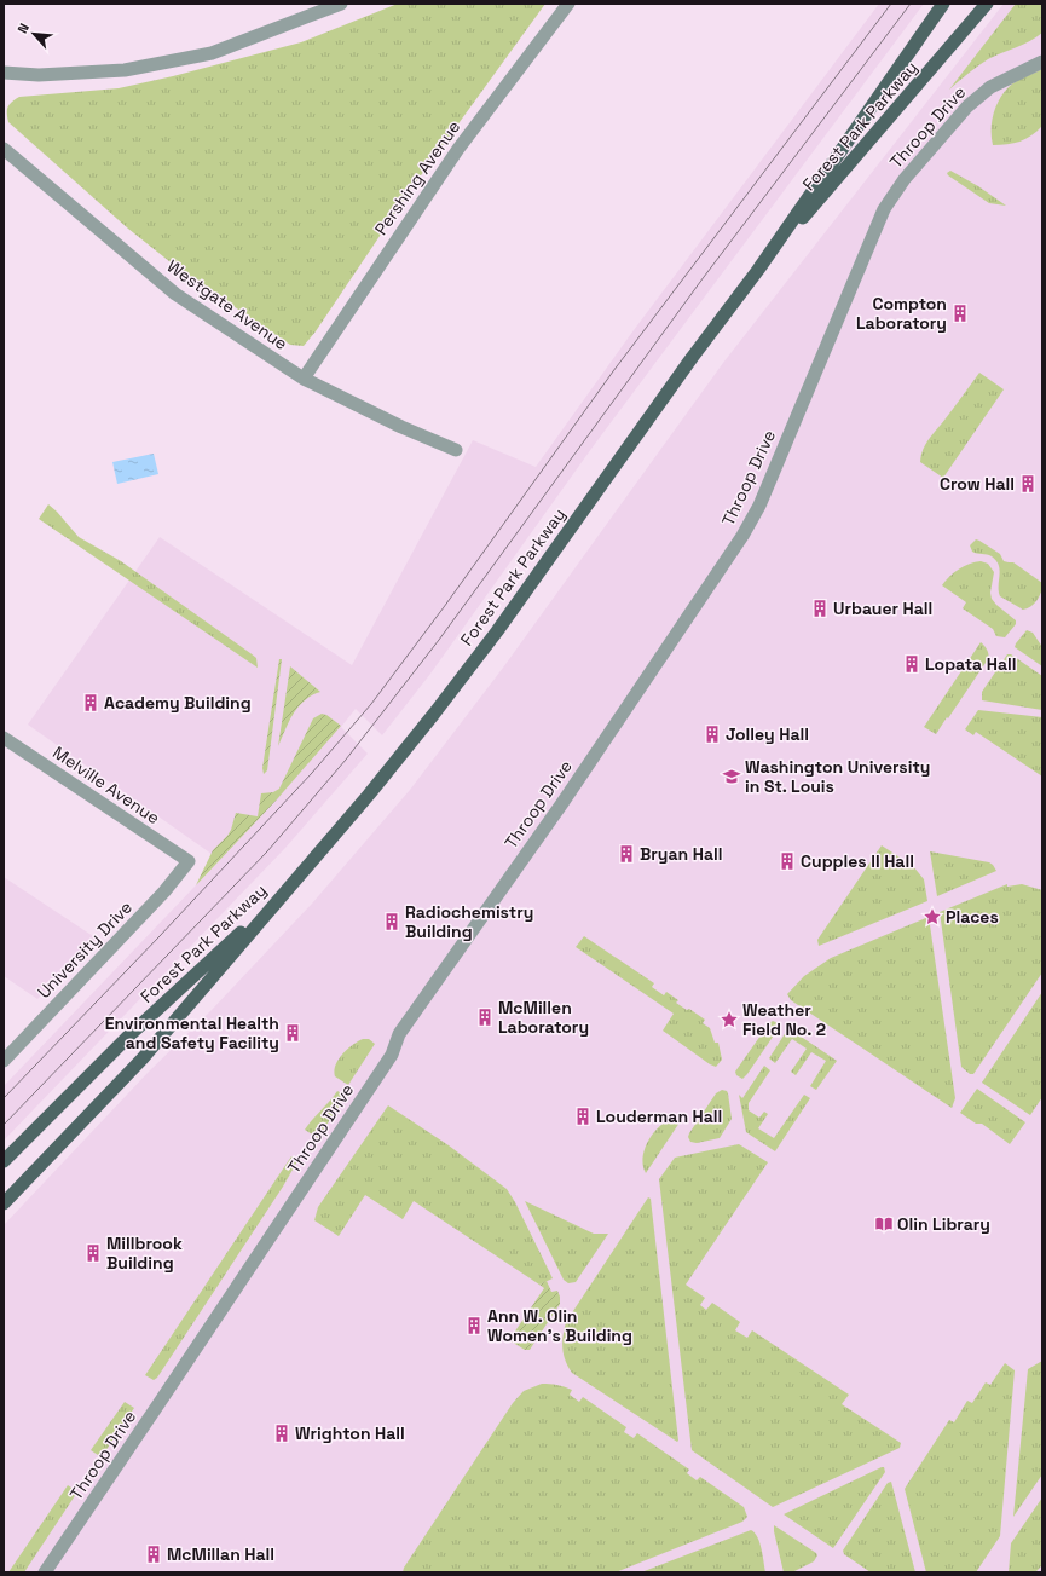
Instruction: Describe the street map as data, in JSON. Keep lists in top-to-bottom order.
{
  "streets": {
    "main road": ["Forest Park Parkway"],
    "street": [
      "Throop Drive",
      "Pershing Avenue",
      "Westgate Avenue",
      "Melville Avenue",
      "University Drive"
    ]
  },
  "crossings": [
    ["Pershing Avenue", "Westgate Avenue"],
    ["Melville Avenue", "University Drive"]
  ],
  "places": {
    "building": [
      "Compton Laboratory",
      "Crow Hall",
      "Urbauer Hall",
      "Lopata Hall",
      "Academy Building",
      "Jolley Hall",
      "Bryan Hall",
      "Cupples II Hall",
      "Radiochemistry Building",
      "McMillen Laboratory",
      "Environmental Health and Safety Facility",
      "Louderman Hall",
      "Millbrook Building",
      "Ann W. Olin Women's Building",
      "Wrighton Hall",
      "McMillan Hall"
    ],
    "school or university": ["Washington University in St. Louis"],
    "place": ["Places", "Weather Field No. 2"],
    "library": ["Olin Library"]
  },
  "north": "top left"
}
